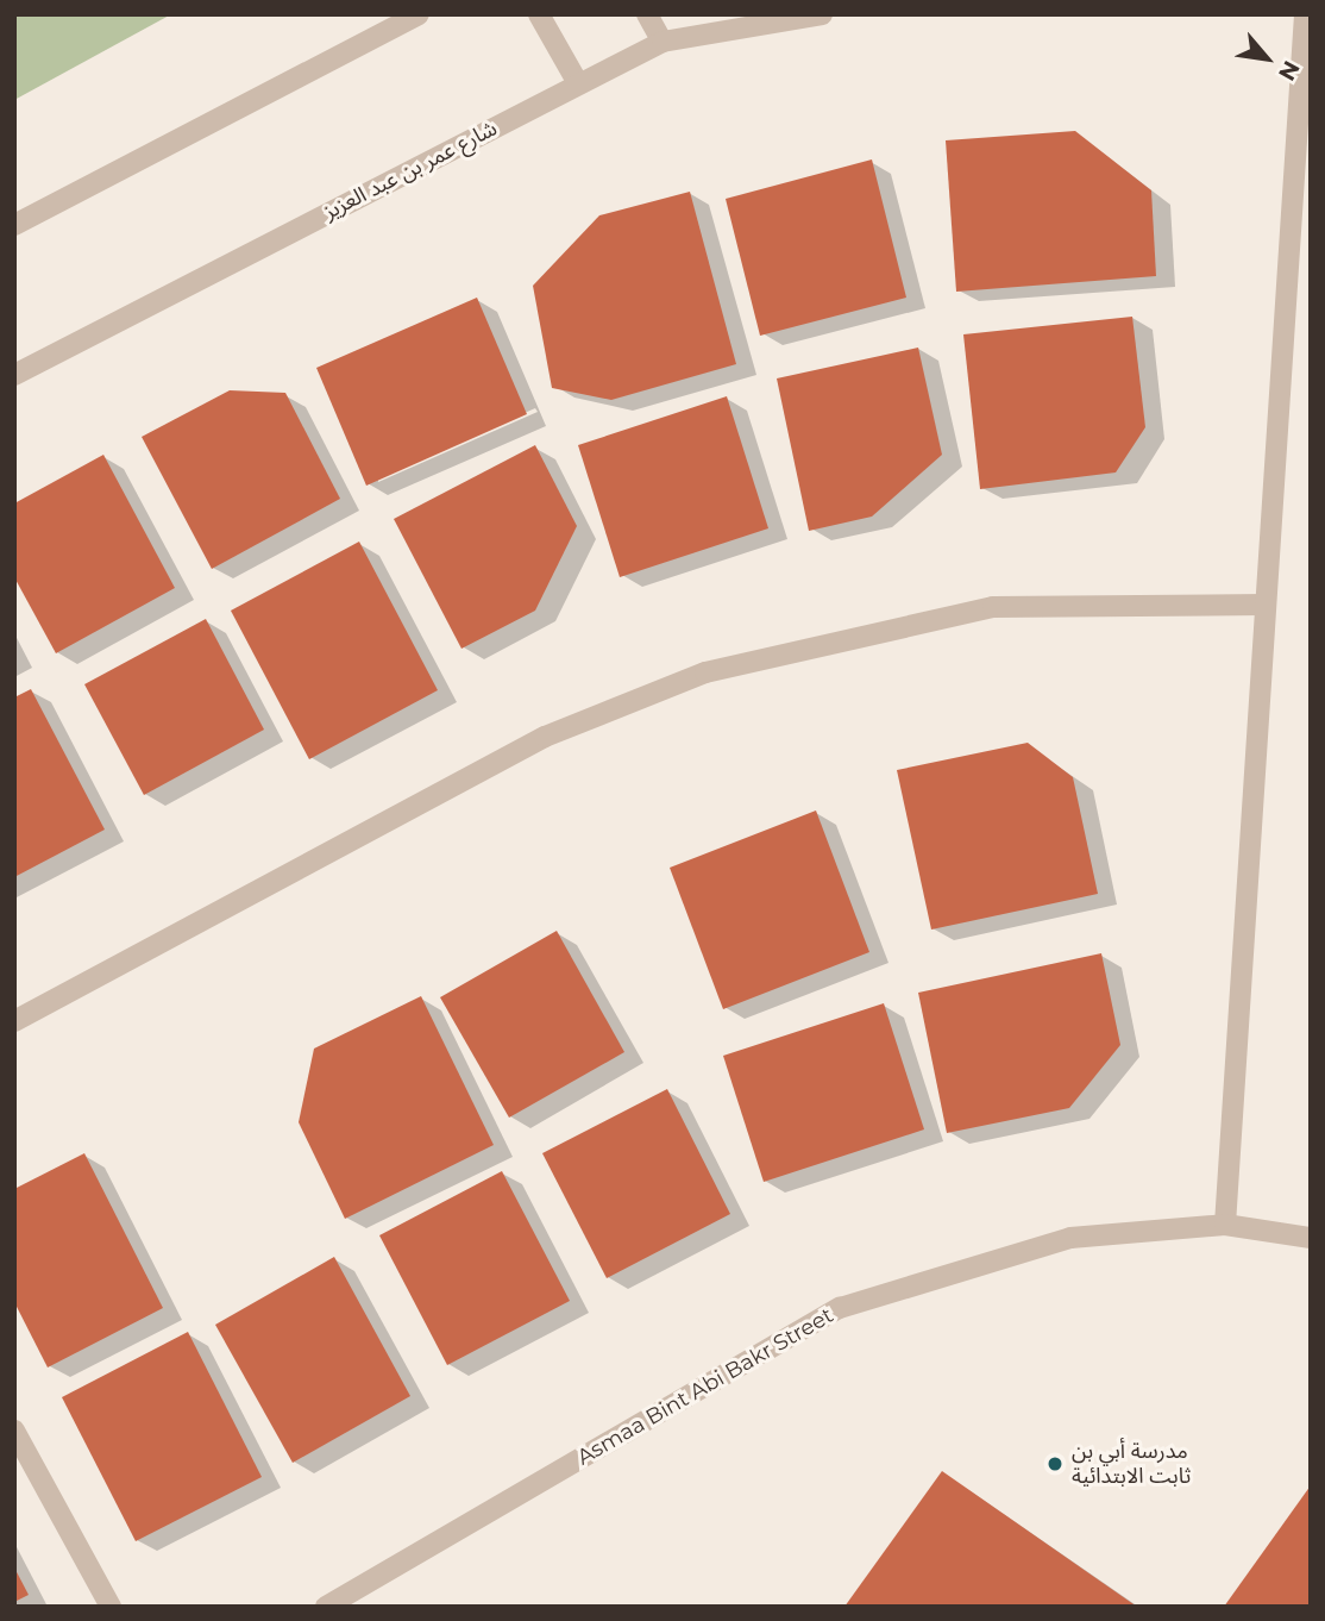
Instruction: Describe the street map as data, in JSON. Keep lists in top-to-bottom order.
{
  "streets": {
    "street": ["شارع عمر بن عبد العزيز", "Asmaa Bint Abi Bakr Street"]
  },
  "places": ["مدرسة أبي بن ثابت الابتدائية"],
  "north": "bottom right"
}
